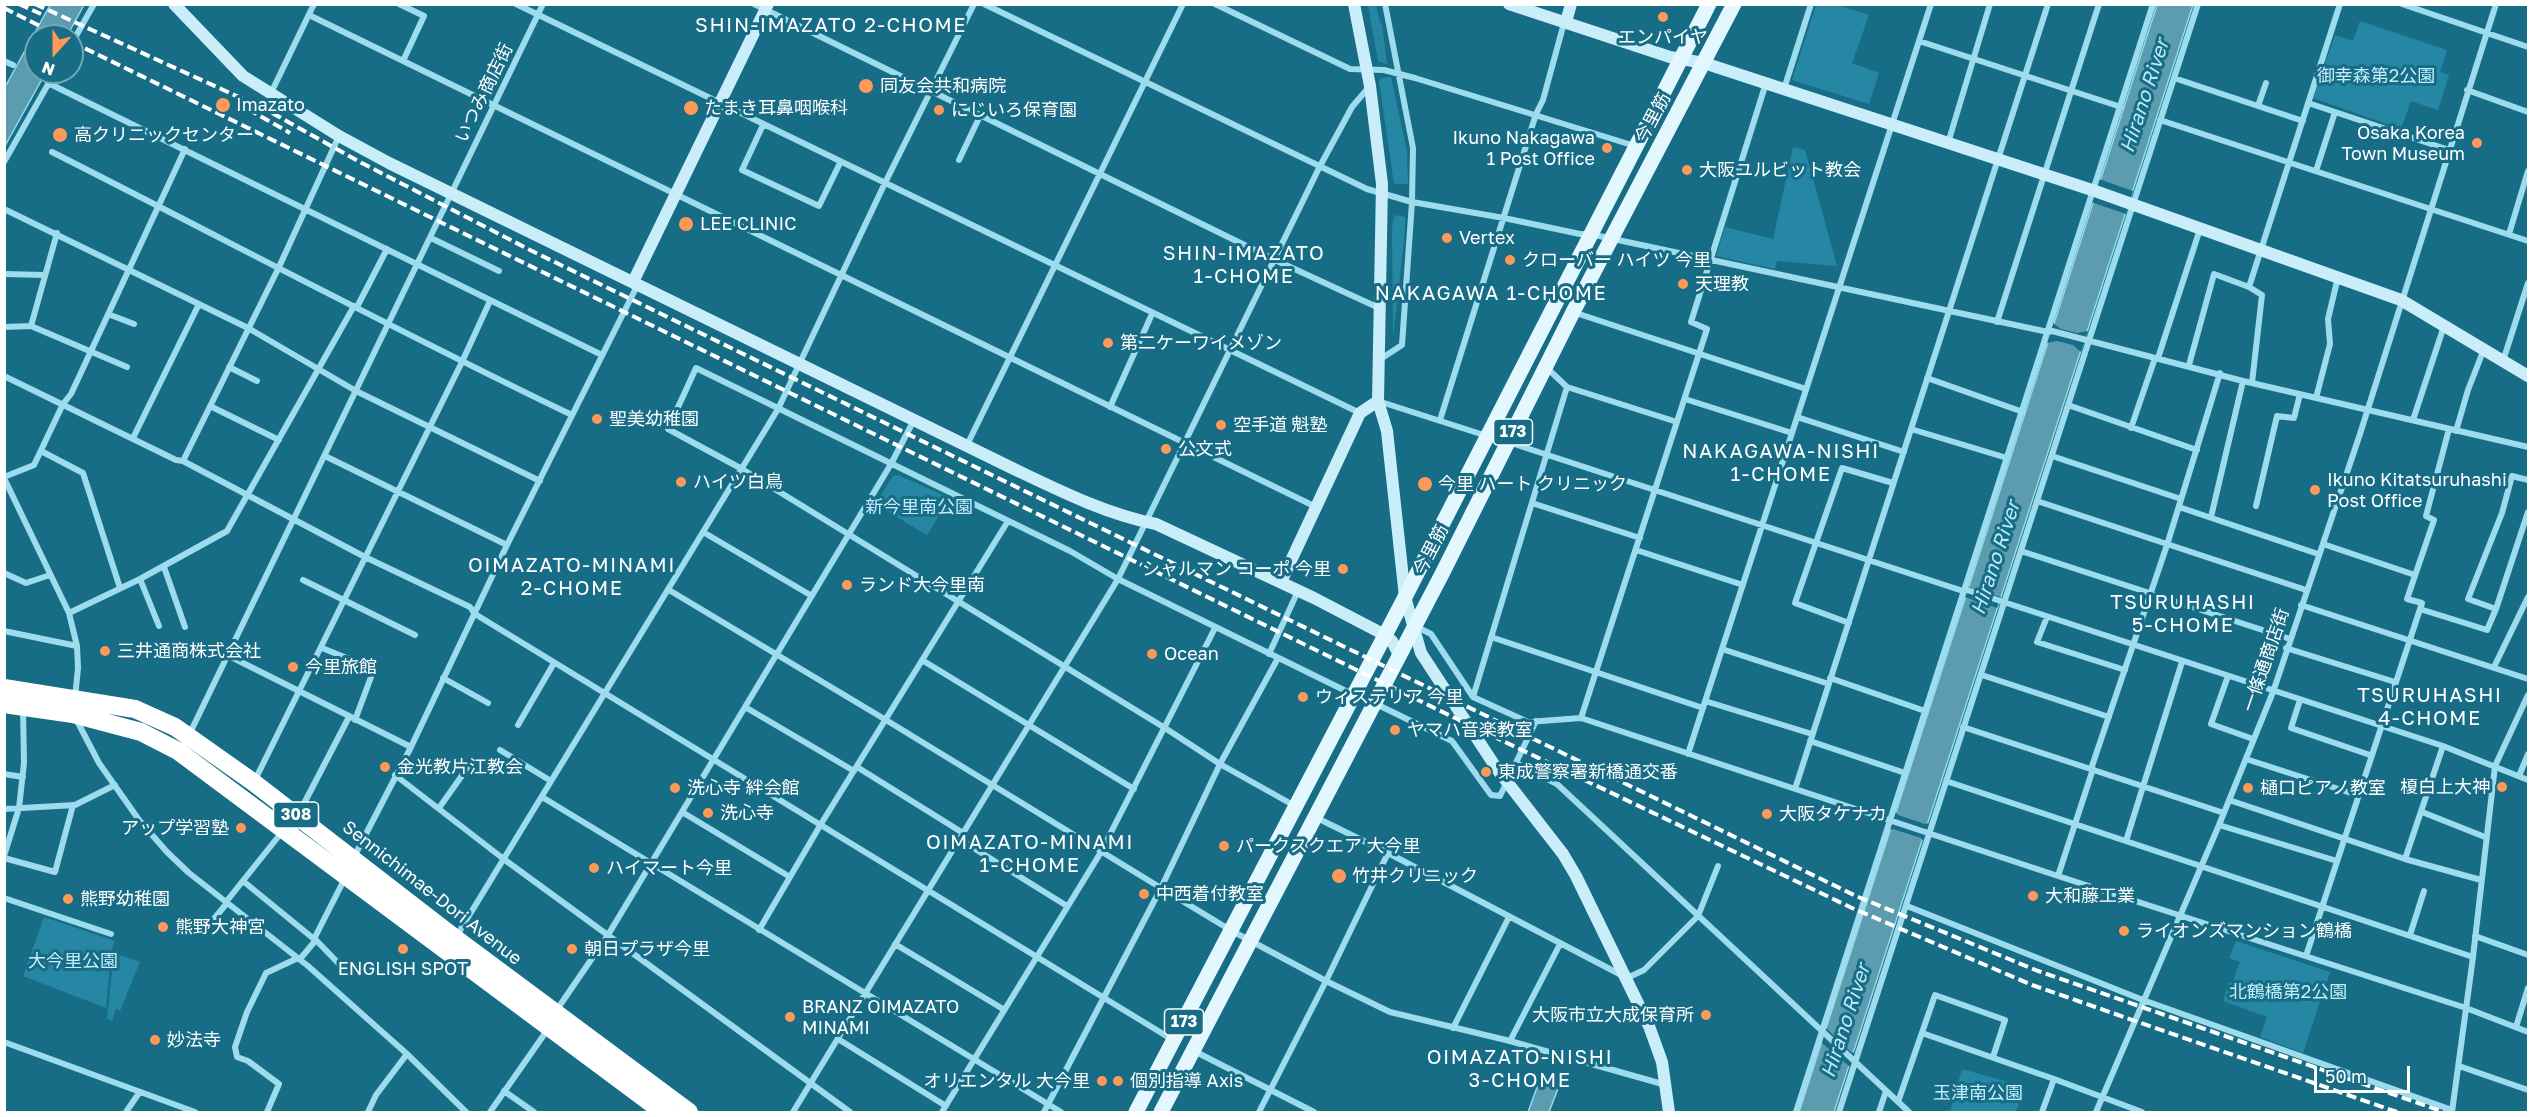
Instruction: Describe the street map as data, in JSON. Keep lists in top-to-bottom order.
{
  "streets": {
    "highway": ["308", "Sennichimae-Dori Avenue"],
    "main road": ["今里筋", "173"],
    "street": ["いつみ商店街", "一條通商店街"]
  },
  "crossings": [
    ["いつみ商店街", "Sennichimae-Dori Avenue"]
  ],
  "districts": [
    "SHIN-IMAZATO 2-CHOME",
    "SHIN-IMAZATO 1-CHOME",
    "NAKAGAWA 1-CHOME",
    "NAKAGAWA-NISHI 1-CHOME",
    "OIMAZATO-MINAMI 2-CHOME",
    "TSURUHASHI 5-CHOME",
    "TSURUHASHI 4-CHOME",
    "OIMAZATO-MINAMI 1-CHOME",
    "OIMAZATO-NISHI 3-CHOME"
  ],
  "water": ["Hirano River"],
  "parks": [
    "御幸森第2公園",
    "新今里南公園",
    "大今里公園",
    "北鶴橋第2公園",
    "玉津南公園"
  ],
  "places": [
    "エンパイヤ",
    "同友会共和病院",
    "Imazato",
    "たまき耳鼻咽喉科",
    "にじいろ保育園",
    "高クリニックセンター",
    "Osaka Korea Town Museum",
    "Ikuno Nakagawa 1 Post Office",
    "大阪ユルビット教会",
    "LEE CLINIC",
    "Vertex",
    "クローバー ハイツ 今里",
    "天理教",
    "第二ケーワイメゾン",
    "聖美幼稚園",
    "空手道 魁塾",
    "公文式",
    "ハイツ白鳥",
    "今里 ハート クリニック",
    "Ikuno Kitatsuruhashi Post Office",
    "シャルマン コーポ 今里",
    "ランド大今里南",
    "三井通商株式会社",
    "Ocean",
    "今里旅館",
    "ウィステリア 今里",
    "ヤマハ音楽教室",
    "金光教片江教会",
    "東成警察署新橋通交番",
    "榎白上大神",
    "洗心寺 絆会館",
    "樋口ピアノ教室",
    "洗心寺",
    "大阪タケナカ",
    "アップ学習塾",
    "パークスクエア 大今里",
    "ハイマート今里",
    "竹井クリニック",
    "中西着付教室",
    "大和藤工業",
    "熊野幼稚園",
    "熊野大神宮",
    "ライオンズマンション鶴橋",
    "ENGLISH SPOT",
    "朝日プラザ今里",
    "大阪市立大成保育所",
    "BRANZ OIMAZATO MINAMI",
    "妙法寺",
    "オリエンタル 大今里",
    "個別指導 Axis"
  ],
  "scale_bar": "50 m",
  "north": "bottom"
}
